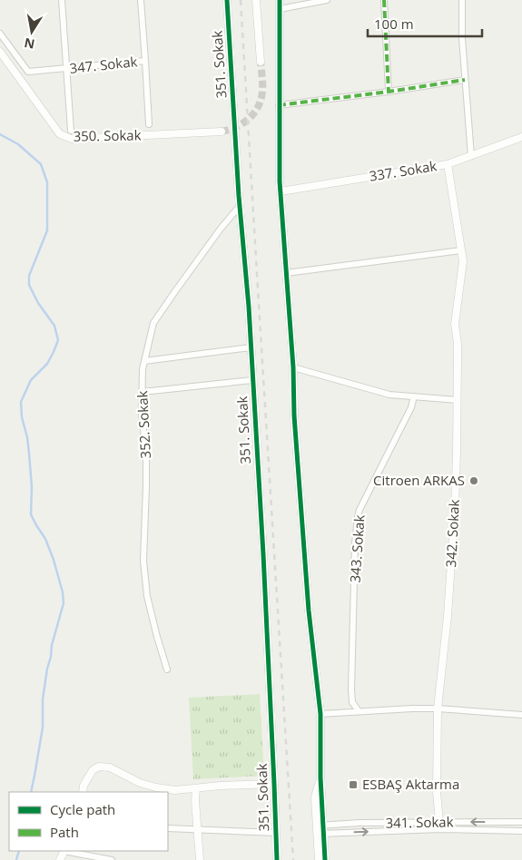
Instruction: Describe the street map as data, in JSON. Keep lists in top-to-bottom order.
{
  "streets": {
    "street": [
      "351. Sokak",
      "347. Sokak",
      "350. Sokak",
      "337. Sokak",
      "352. Sokak",
      "342. Sokak",
      "343. Sokak",
      "341. Sokak"
    ]
  },
  "crossings": [
    ["351. Sokak", "352. Sokak"],
    ["337. Sokak", "342. Sokak"],
    ["342. Sokak", "341. Sokak"]
  ],
  "places": {
    "other": ["Citroen ARKAS"],
    "transit": ["ESBAŞ Aktarma"]
  },
  "legend": ["Cycle path", "Path"],
  "scale_bar": "100 m",
  "north": "bottom"
}
